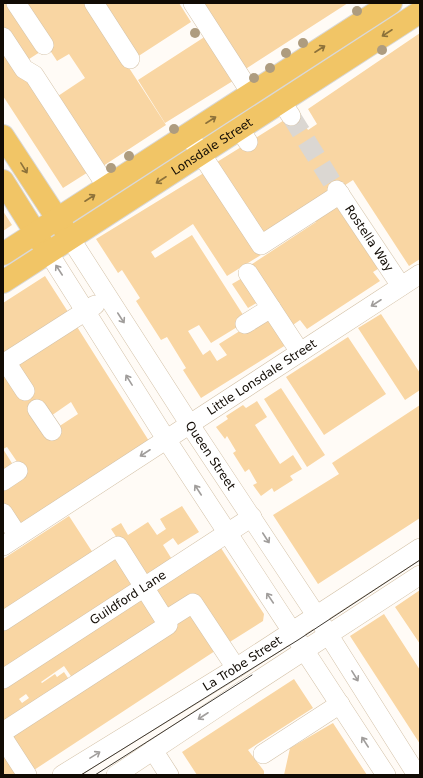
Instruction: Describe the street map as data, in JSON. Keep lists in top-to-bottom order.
{
  "streets": {
    "main road": ["Lonsdale Street", "Queen Street"],
    "street": [
      "Rostella Way",
      "Little Lonsdale Street",
      "Guildford Lane",
      "La Trobe Street"
    ]
  },
  "crossings": [
    ["Lonsdale Street", "Rostella Way"],
    ["Lonsdale Street", "Queen Street"],
    ["Rostella Way", "Little Lonsdale Street"],
    ["Little Lonsdale Street", "Queen Street"],
    ["Queen Street", "Guildford Lane"],
    ["Queen Street", "La Trobe Street"]
  ],
  "one_way": ["Little Lonsdale Street", "Queen Street"]
}
